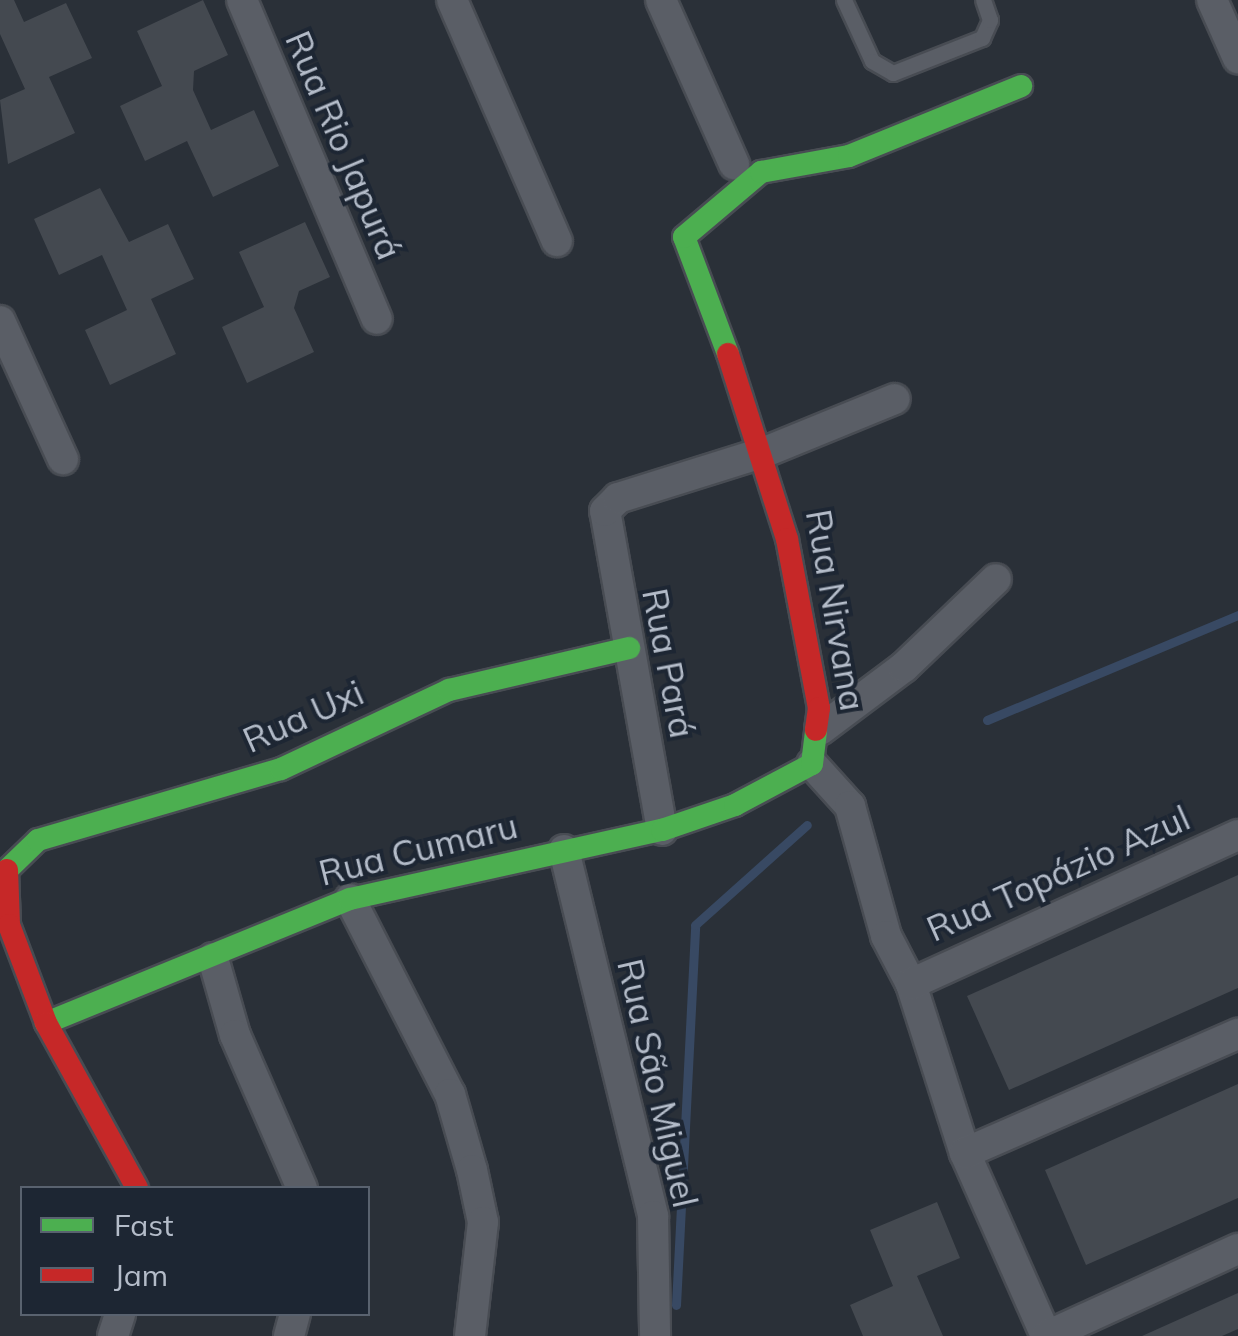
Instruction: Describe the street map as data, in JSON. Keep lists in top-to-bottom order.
{
  "streets": {
    "street": [
      "Rua Rio Japurá",
      "Rua Nirvana",
      "Rua Pará",
      "Rua Uxi",
      "Rua Cumaru",
      "Rua Topázio Azul",
      "Rua São Miguel"
    ]
  },
  "crossings": [
    ["Rua Nirvana", "Rua Pará"],
    ["Rua Nirvana", "Rua Cumaru"],
    ["Rua Pará", "Rua Uxi"],
    ["Rua Pará", "Rua Cumaru"],
    ["Rua Uxi", "Rua Cumaru"],
    ["Rua Cumaru", "Rua São Miguel"]
  ],
  "legend": ["Fast", "Jam"]
}
